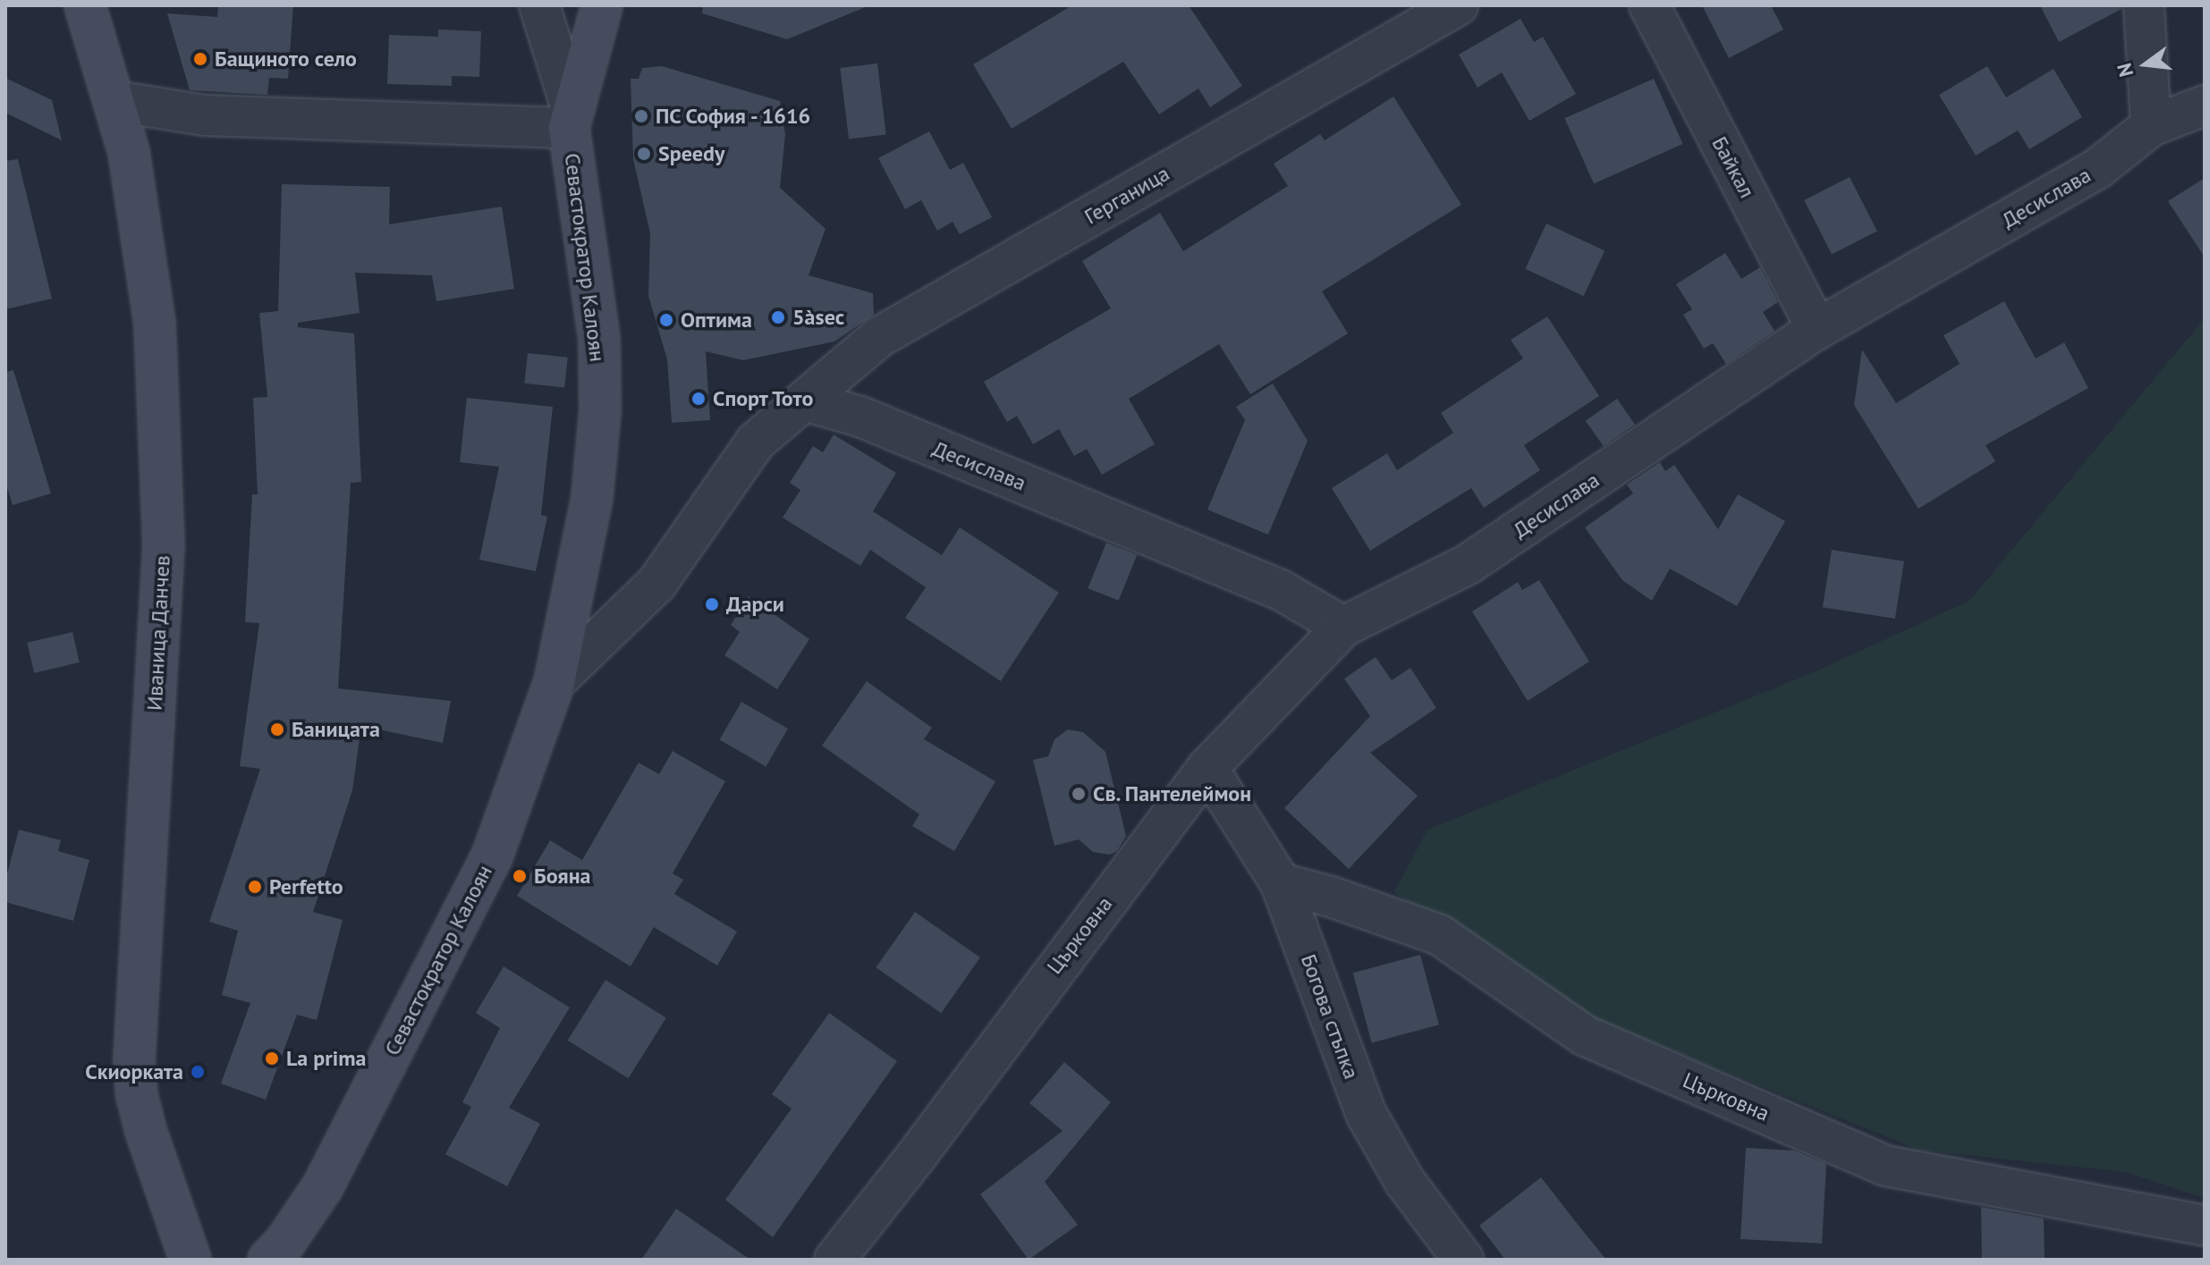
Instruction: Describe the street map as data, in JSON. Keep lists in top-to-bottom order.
{
  "streets": {
    "main road": ["Севастократор Калоян", "Иваница Данчев"],
    "street": [
      "Байкал",
      "Герганица",
      "Десислава",
      "Църковна",
      "Богова стъпка"
    ]
  },
  "crossings": [
    ["Байкал", "Десислава"],
    ["Герганица", "Десислава"],
    ["Герганица", "Севастократор Калоян"],
    ["Десислава", "Севастократор Калоян"],
    ["Десислава", "Църковна"],
    ["Църковна", "Богова стъпка"]
  ],
  "places": [
    "Бащиното село",
    "ПС София - 1616",
    "Speedy",
    "5àsec",
    "Оптима",
    "Спорт Тото",
    "Дарси",
    "Баницата",
    "Св. Пантелеймон",
    "Бояна",
    "Perfetto",
    "La prima",
    "Скиорката"
  ],
  "north": "left"
}
